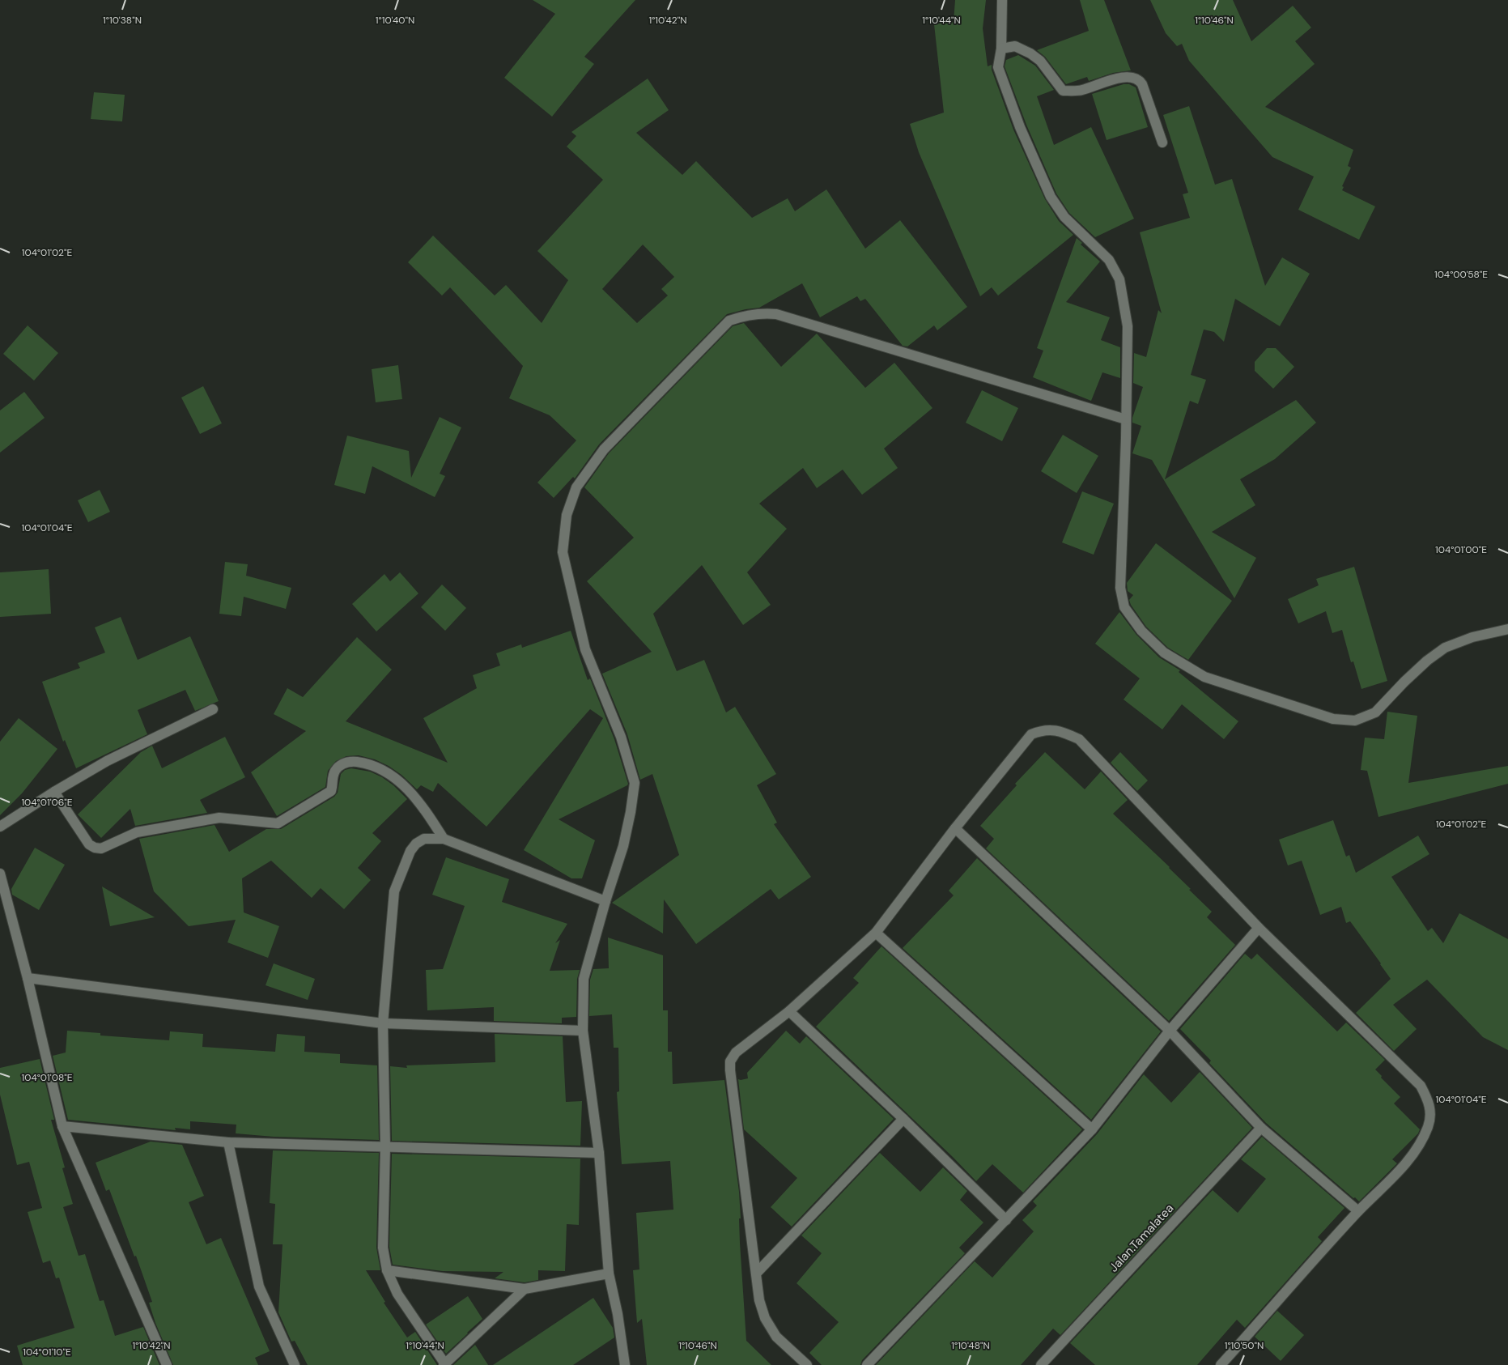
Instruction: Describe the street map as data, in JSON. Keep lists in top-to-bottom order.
{
  "streets": {
    "street": ["Jalan.Tamalatea"]
  },
  "coordinates": [
    "1°10'46\"N",
    "1°10'38\"N",
    "1°10'40\"N",
    "1°10'42\"N",
    "1°10'44\"N",
    "104°01'02\"E",
    "104°00'58\"E",
    "104°01'04\"E",
    "104°01'00\"E",
    "104°01'06\"E",
    "104°01'08\"E",
    "1°10'48\"N",
    "1°10'50\"N",
    "104°01'10\"E"
  ]
}
